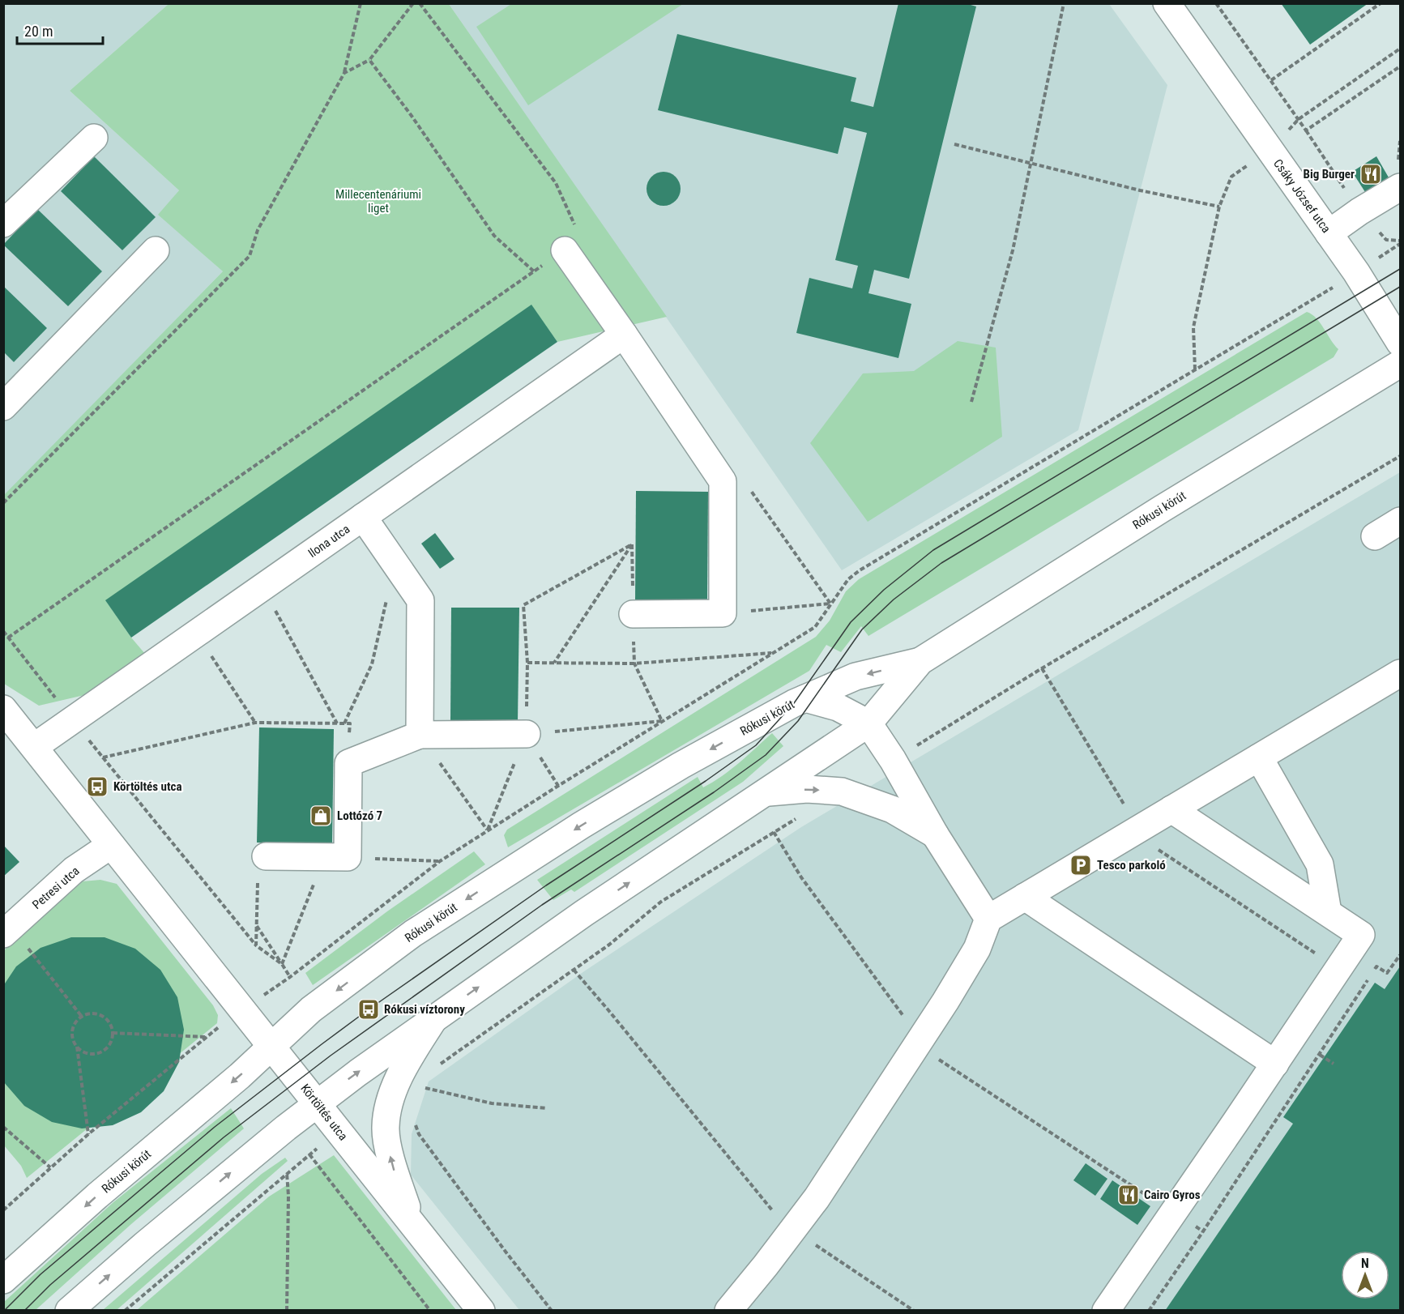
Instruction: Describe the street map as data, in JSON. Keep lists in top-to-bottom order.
{
  "streets": {
    "main road": [
      "Csáky József utca",
      "Rókusi körút",
      "Ilona utca",
      "Petresi utca",
      "Körtöltés utca"
    ]
  },
  "crossings": [
    ["Rókusi körút", "Körtöltés utca"],
    ["Ilona utca", "Körtöltés utca"],
    ["Petresi utca", "Körtöltés utca"]
  ],
  "parks": ["Millecentenáriumi liget"],
  "places": {
    "restaurant": ["Big Burger", "Cairo Gyros"],
    "bus stop": ["Körtöltés utca", "Rókusi víztorony"],
    "shop": ["Lottózó 7"],
    "parking": ["Tesco parkoló"]
  },
  "scale_bar": "20 m",
  "north": "top"
}
